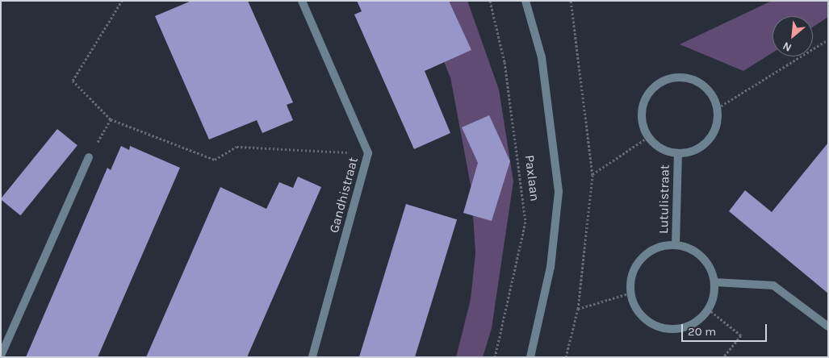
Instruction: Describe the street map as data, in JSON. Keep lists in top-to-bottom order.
{
  "streets": {
    "street": ["Paxlaan", "Gandhistraat", "Lutulistraat"]
  },
  "scale_bar": "20 m",
  "north": "bottom left"
}
